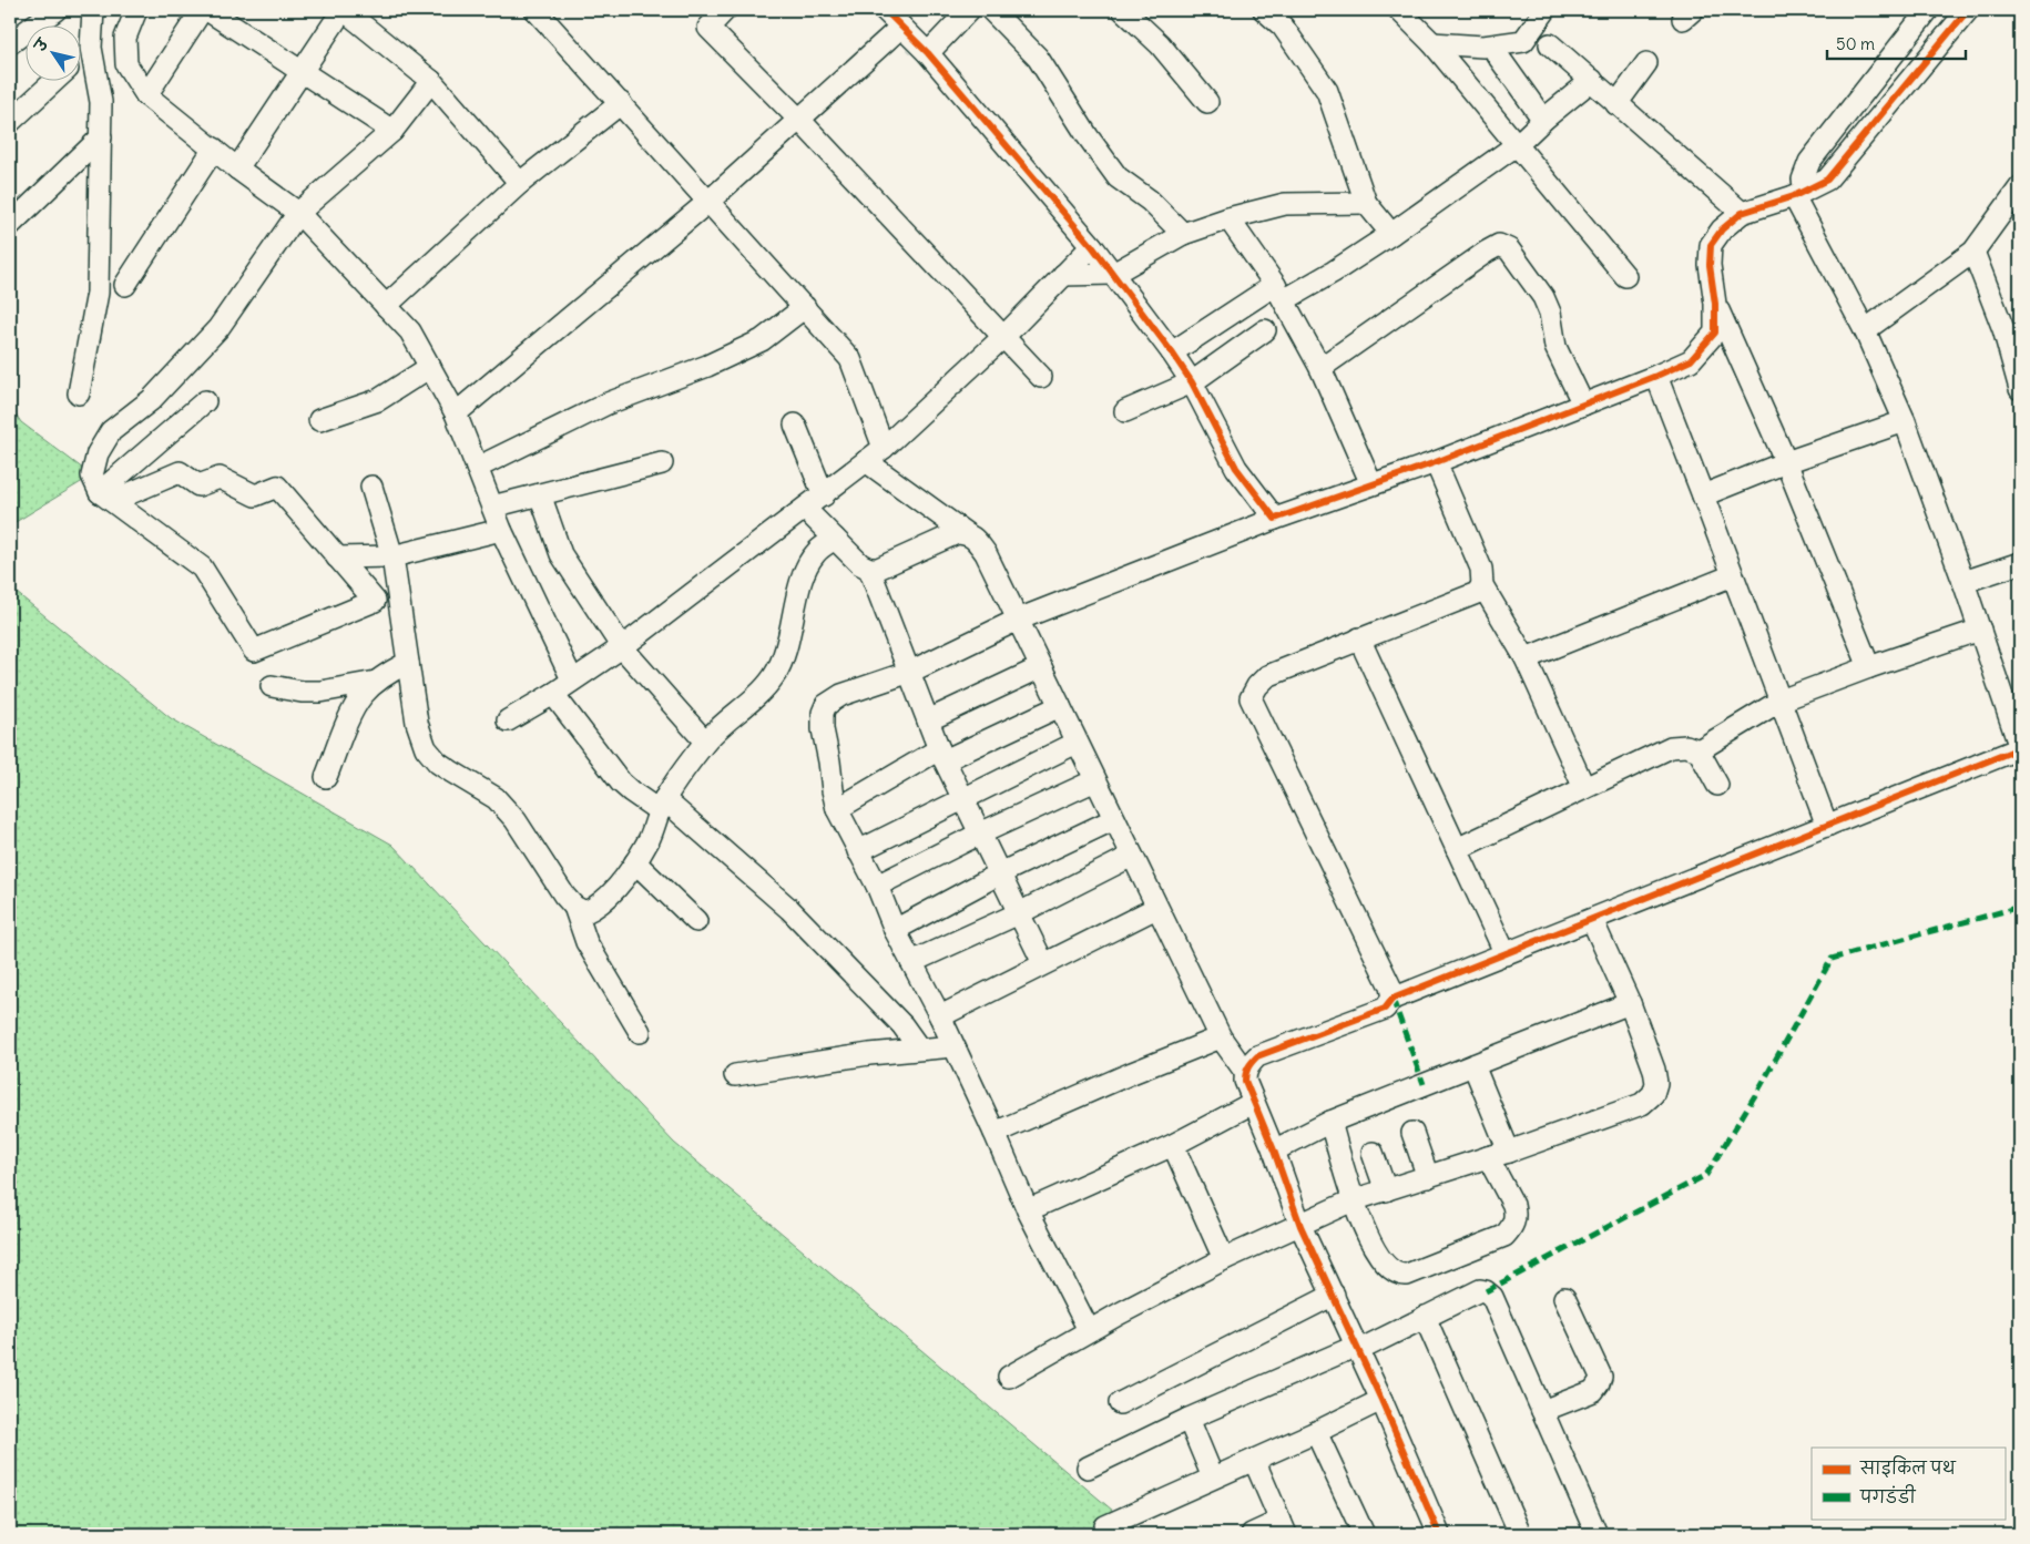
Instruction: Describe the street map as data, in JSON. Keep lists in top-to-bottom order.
{
  "legend": ["साइकिल पथ", "पगडंडी"],
  "scale_bar": "50 m",
  "north": "top left"
}
